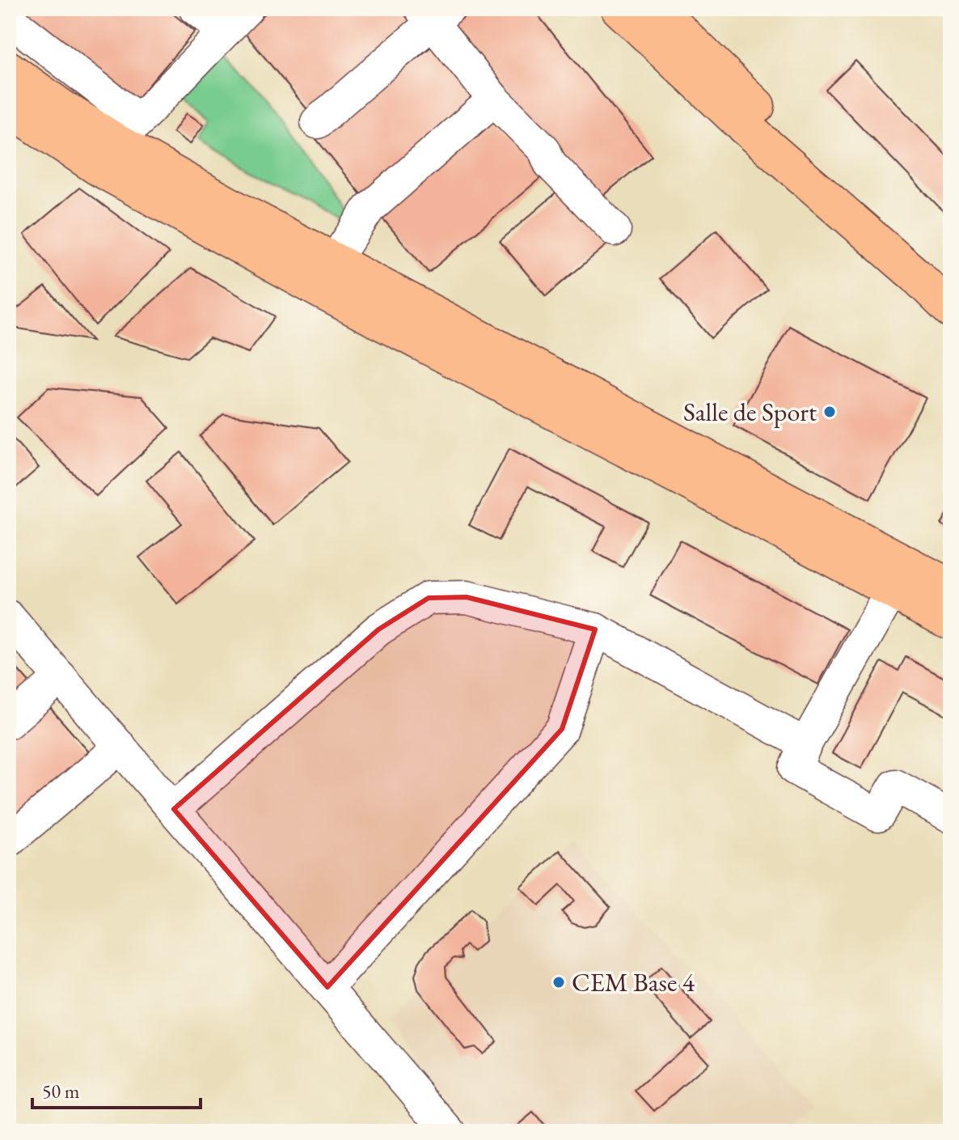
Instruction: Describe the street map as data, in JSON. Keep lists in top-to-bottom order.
{
  "places": ["Salle de Sport", "CEM Base 4"],
  "scale_bar": "50 m"
}
